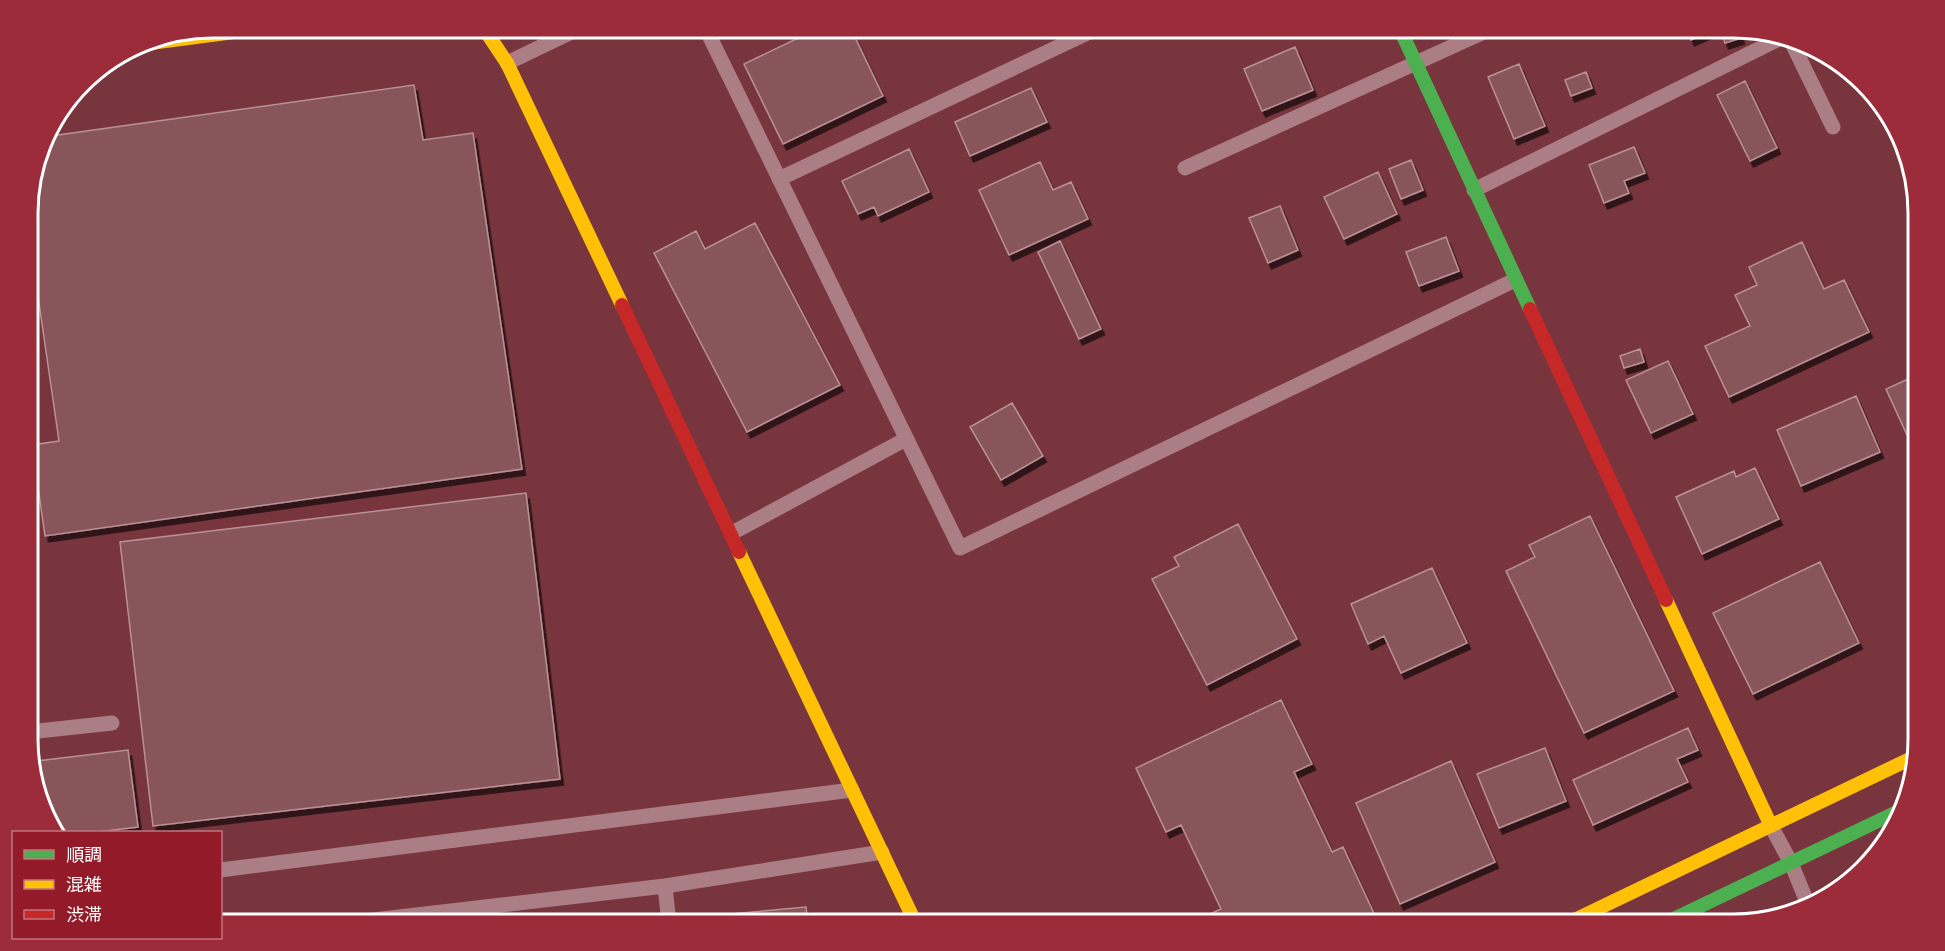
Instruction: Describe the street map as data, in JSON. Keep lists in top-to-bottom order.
{
  "legend": ["順調", "混雑", "渋滞"]
}
